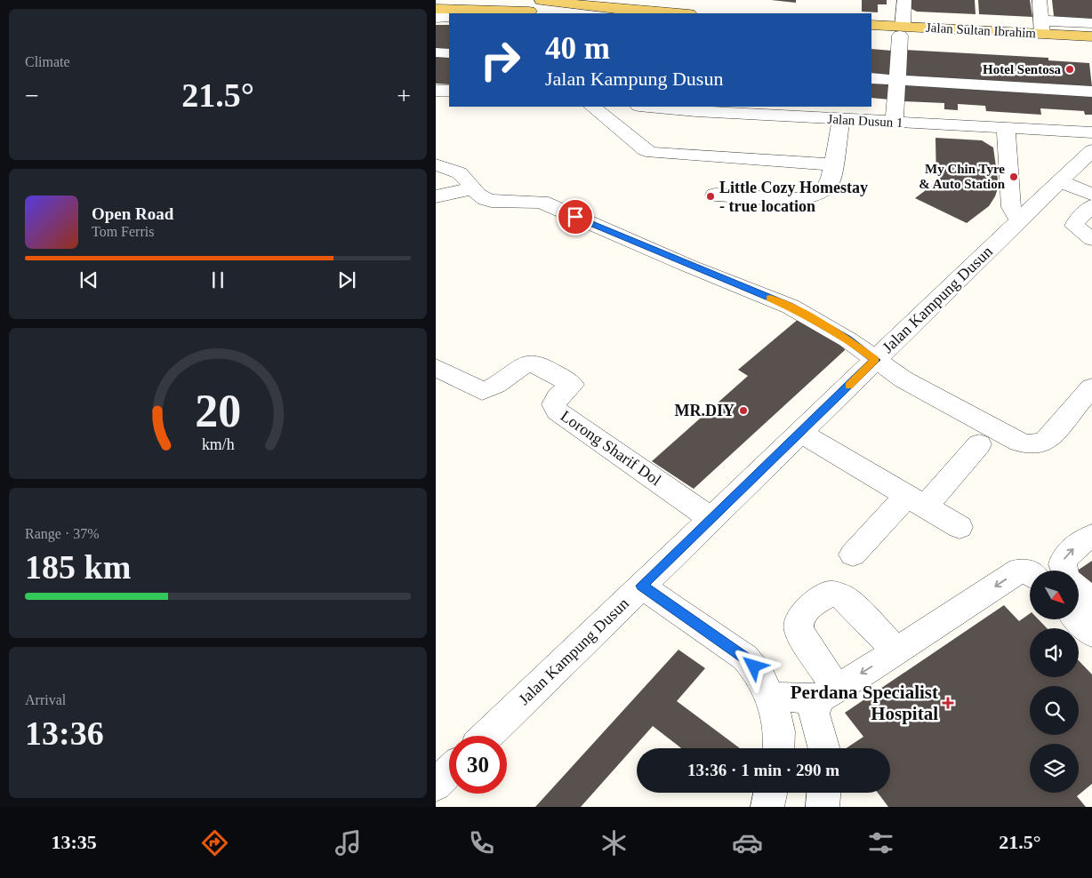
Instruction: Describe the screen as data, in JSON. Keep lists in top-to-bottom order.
{
  "streets": {
    "main road": ["Jalan Sultan Ibrahim"],
    "street": ["Jalan Dusun 1", "Jalan Kampung Dusun", "Lorong Sharif Dol"]
  },
  "crossings": [
    ["Jalan Kampung Dusun", "Lorong Sharif Dol"]
  ],
  "places": {
    "other": [
      "Hotel Sentosa",
      "My Chin Tyre & Auto Station",
      "Little Cozy Homestay - true location",
      "MR.DIY"
    ],
    "health": ["Perdana Specialist Hospital"]
  },
  "north": "bottom right",
  "page": {
    "tile": [
      "Climate",
      ["Range · 37%", "185 km"],
      ["Arrival", "13:36"]
    ],
    "turn": ["40 m", "Jalan Kampung Dusun"],
    "heat": ["−", "21.5°", "+"],
    "song": ["Open Road", "Tom Ferris"],
    "limit": "30",
    "trip": "13:36 · 1 min · 290 m",
    "tabs": ["13:35", "21.5°"],
    "gauge": ["20", "km/h"]
  }
}
